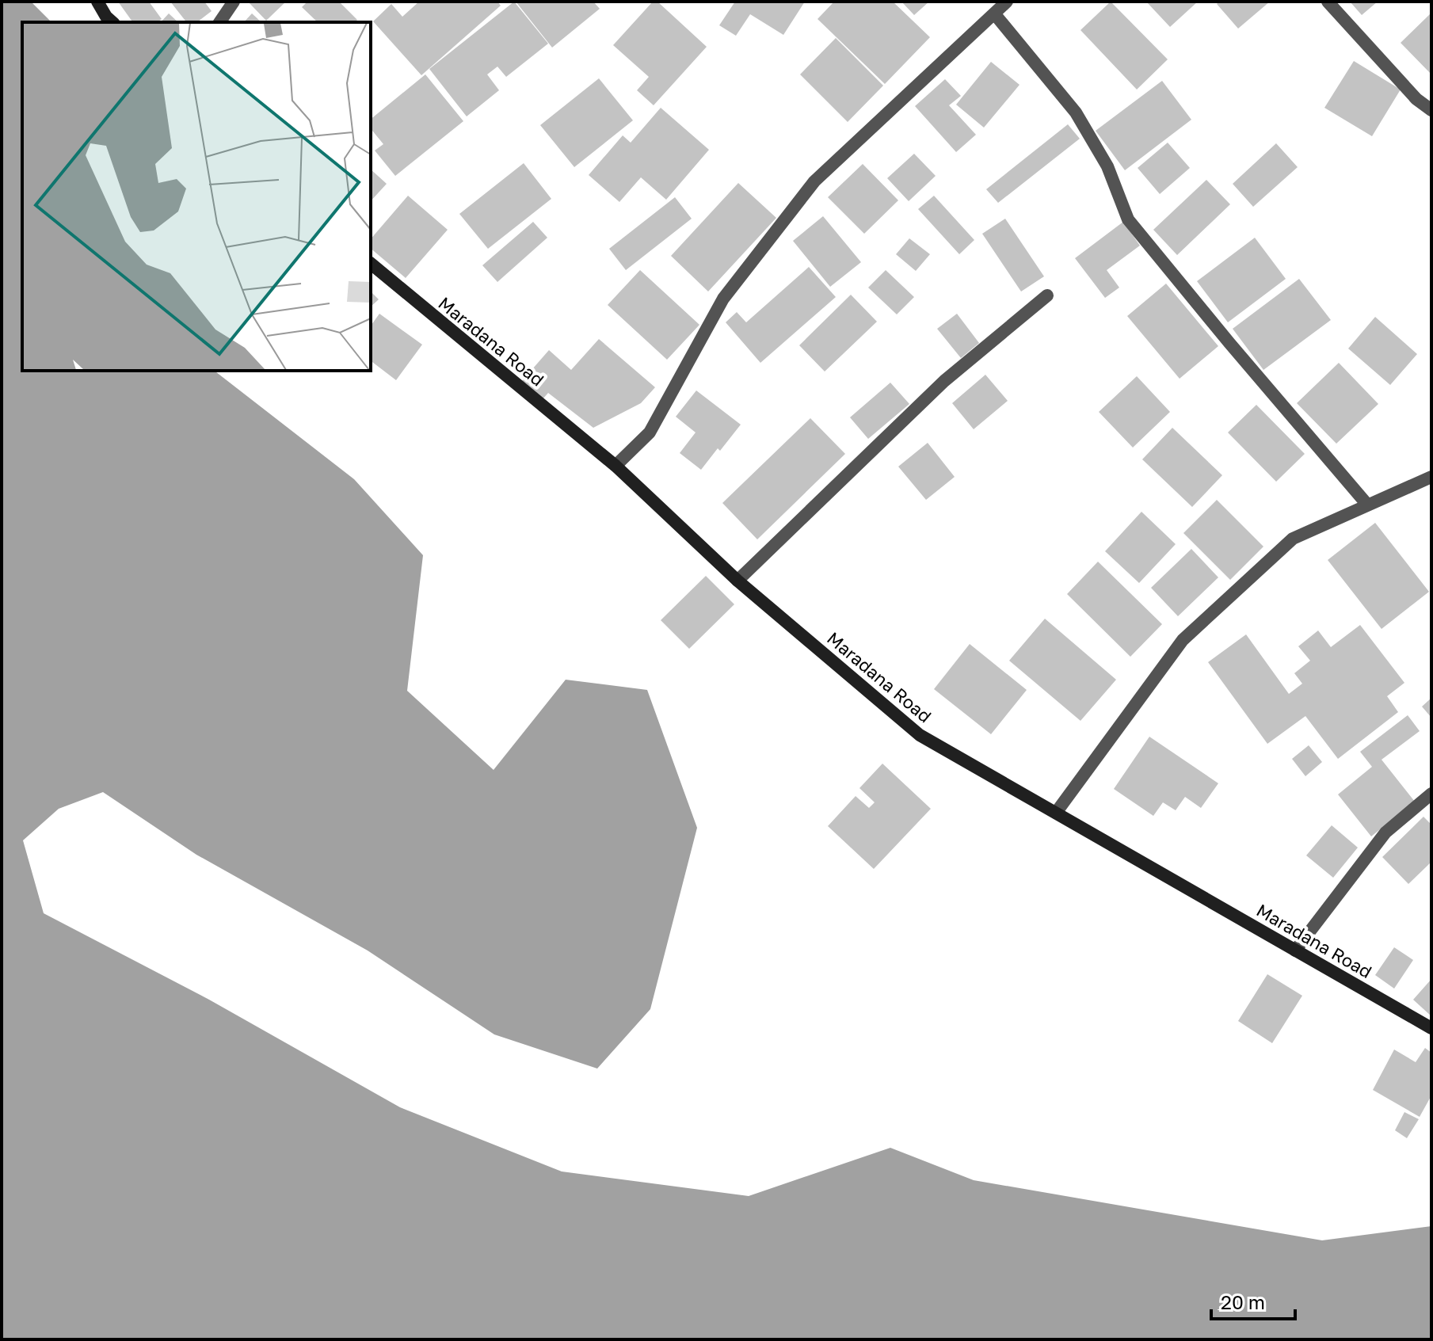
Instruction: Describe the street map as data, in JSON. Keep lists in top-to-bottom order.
{
  "streets": {
    "street": ["Maradana Road"]
  },
  "scale_bar": "20 m"
}
